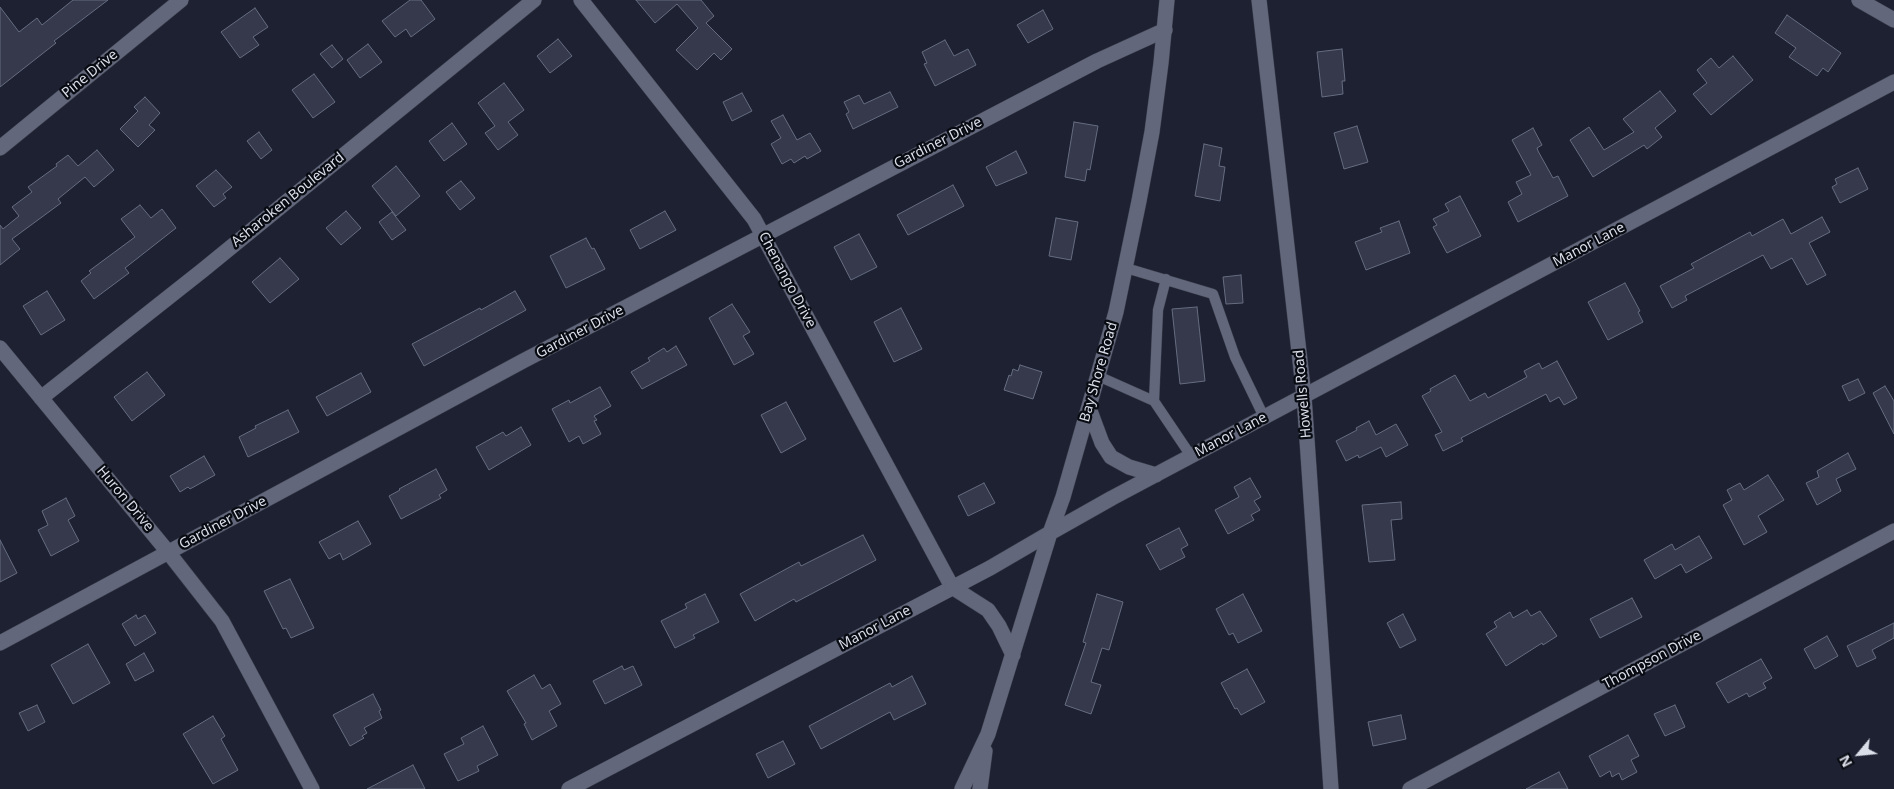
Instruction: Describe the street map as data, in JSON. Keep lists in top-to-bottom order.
{
  "streets": {
    "street": [
      "Pine Drive",
      "Gardiner Drive",
      "Asharoken Boulevard",
      "Manor Lane",
      "Chenango Drive",
      "Bay Shore Road",
      "Howells Road",
      "Huron Drive",
      "Thompson Drive"
    ]
  },
  "crossings": [
    ["Gardiner Drive", "Chenango Drive"],
    ["Gardiner Drive", "Bay Shore Road"],
    ["Gardiner Drive", "Huron Drive"],
    ["Asharoken Boulevard", "Huron Drive"],
    ["Manor Lane", "Chenango Drive"],
    ["Manor Lane", "Bay Shore Road"],
    ["Manor Lane", "Howells Road"]
  ],
  "north": "bottom left"
}
